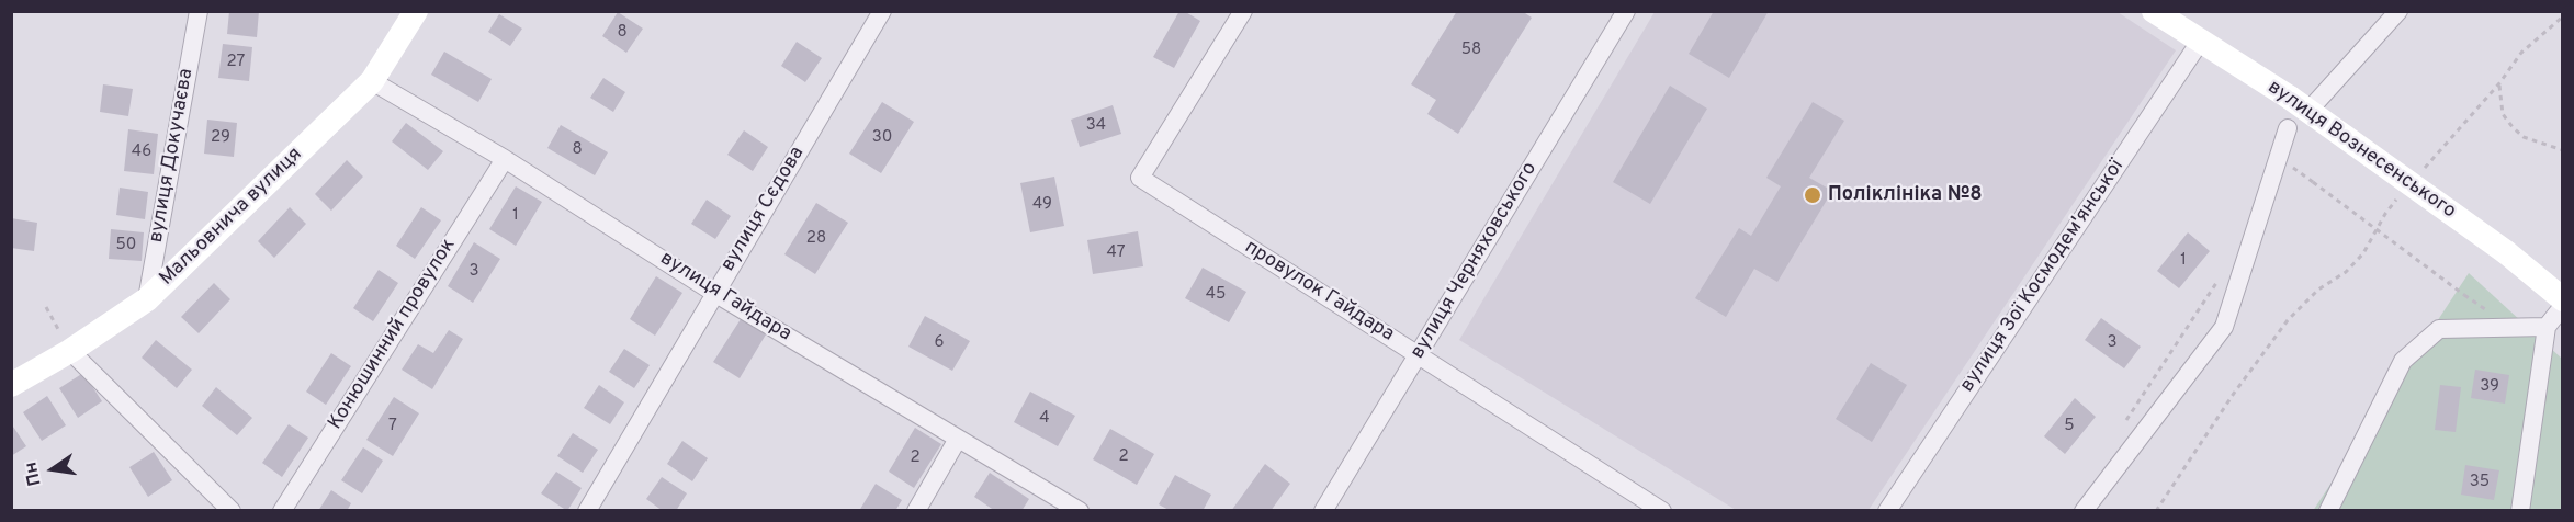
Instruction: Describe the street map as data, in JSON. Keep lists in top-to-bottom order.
{
  "streets": {
    "street": [
      "вулиця Вознесенського",
      "вулиця Докучаєва",
      "вулиця Сєдова",
      "Мальовнича вулиця",
      "вулиця Черняховського",
      "вулиця Зої Космодем'янської",
      "провулок Гайдара",
      "вулиця Гайдара",
      "Конюшинний провулок"
    ]
  },
  "crossings": [
    ["вулиця Вознесенського", "вулиця Зої Космодем'янської"],
    ["вулиця Докучаєва", "Мальовнича вулиця"],
    ["вулиця Сєдова", "вулиця Гайдара"],
    ["Мальовнича вулиця", "вулиця Гайдара"],
    ["вулиця Черняховського", "провулок Гайдара"],
    ["вулиця Гайдара", "Конюшинний провулок"]
  ],
  "places": ["Поліклініка №8"],
  "house_numbers": [
    "8",
    "58",
    "27",
    "34",
    "29",
    "30",
    "8",
    "46",
    "49",
    "1",
    "28",
    "50",
    "47",
    "1",
    "3",
    "45",
    "6",
    "3",
    "39",
    "4",
    "7",
    "5",
    "2",
    "2",
    "35"
  ],
  "north": "left"
}
